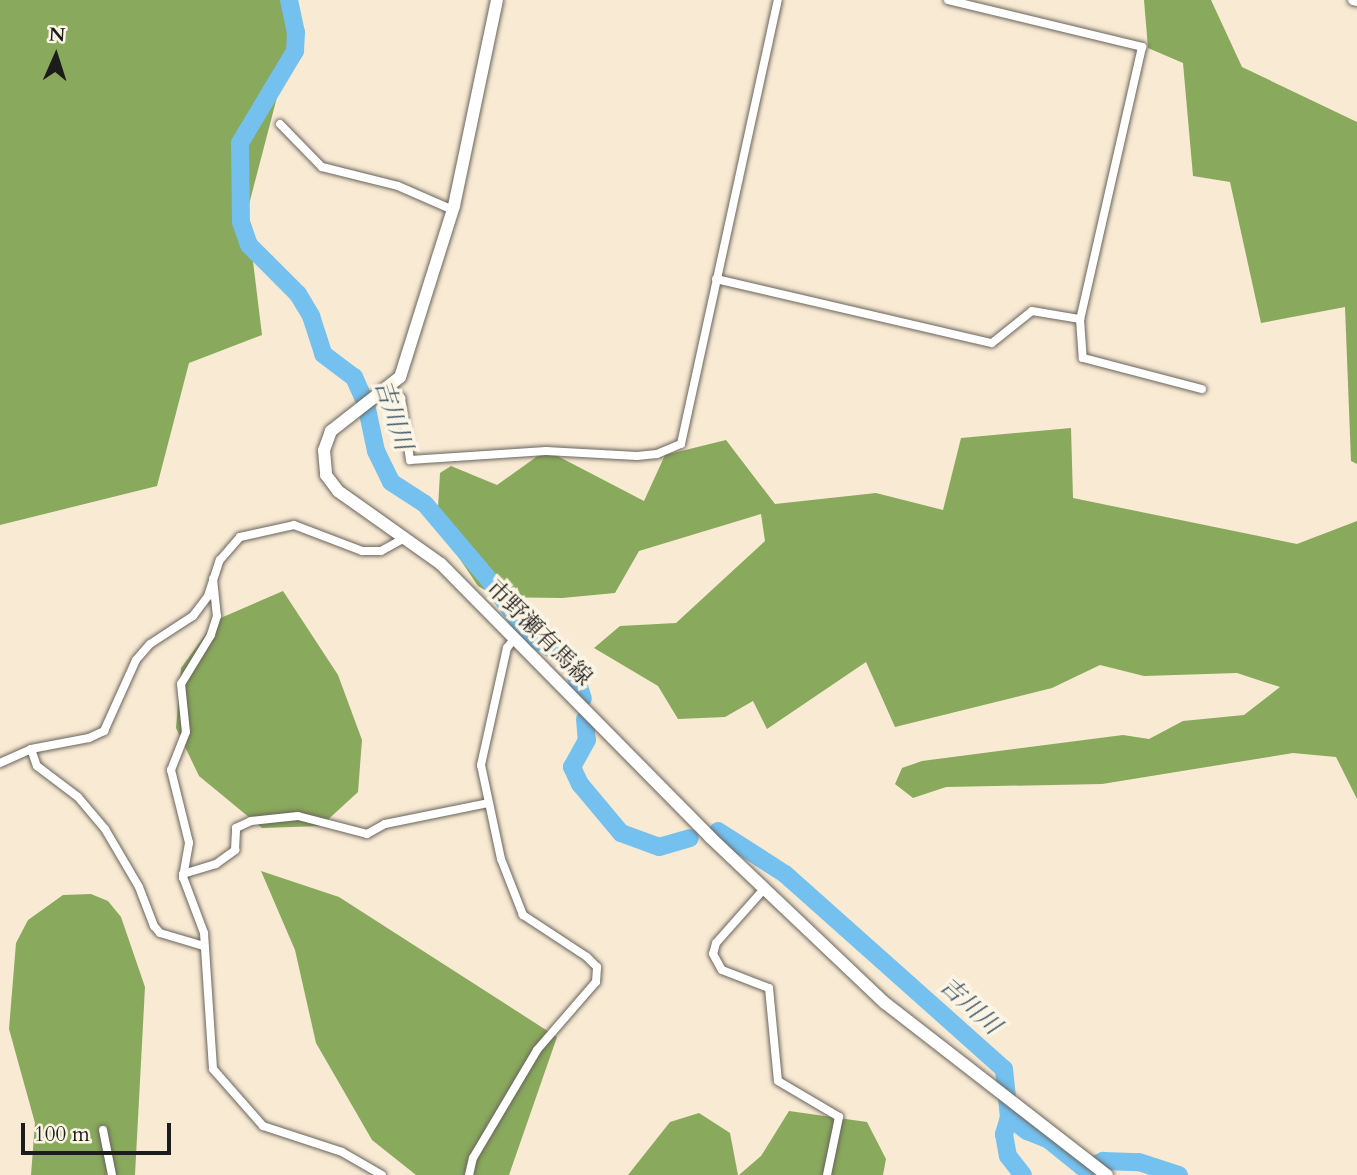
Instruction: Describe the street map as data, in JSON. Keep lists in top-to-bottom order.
{
  "streets": {
    "main road": ["市野瀬有馬線"]
  },
  "water": ["吉川川"],
  "scale_bar": "100 m",
  "north": "top"
}
